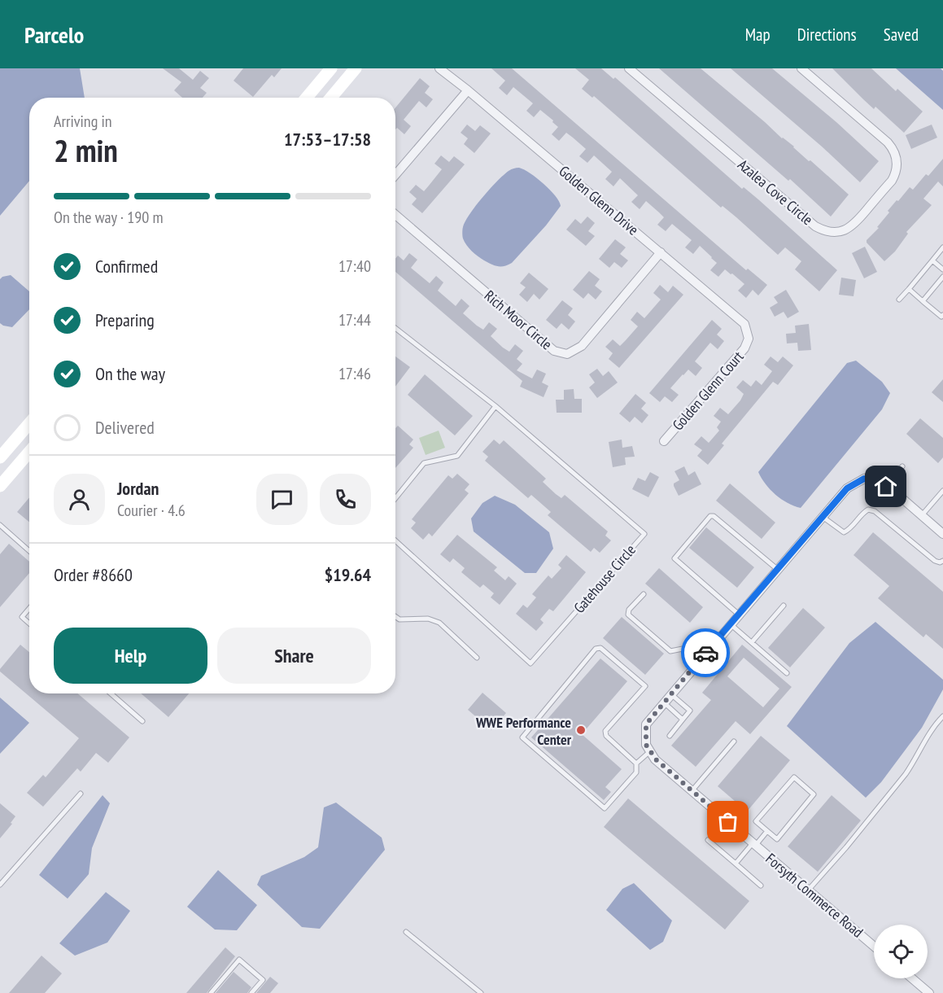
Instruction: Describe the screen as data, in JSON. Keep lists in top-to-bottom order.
{
  "streets": {
    "street": [
      "Azalea Cove Circle",
      "Golden Glenn Drive",
      "Rich Moor Circle",
      "Golden Glenn Court",
      "Forsyth Commerce Road"
    ],
    "lane": ["Gatehouse Circle"]
  },
  "crossings": [
    ["Golden Glenn Drive", "Rich Moor Circle"],
    ["Golden Glenn Drive", "Golden Glenn Court"]
  ],
  "places": ["WWE Performance Center"],
  "page": {
    "header": "Parcelo",
    "nav": ["Map", "Directions", "Saved"],
    "heading": ["2 min", "Arriving in", "17:53–17:58"],
    "panel": [
      "Jordan",
      "Courier · 4.6",
      "Order #8660",
      "$19.64"
    ],
    "bar": "On the way · 190 m",
    "list": [
      ["Confirmed", "17:40"],
      ["Preparing", "17:44"],
      ["On the way", "17:46"],
      "Delivered"
    ],
    "buttons": ["Help", "Share"]
  }
}
